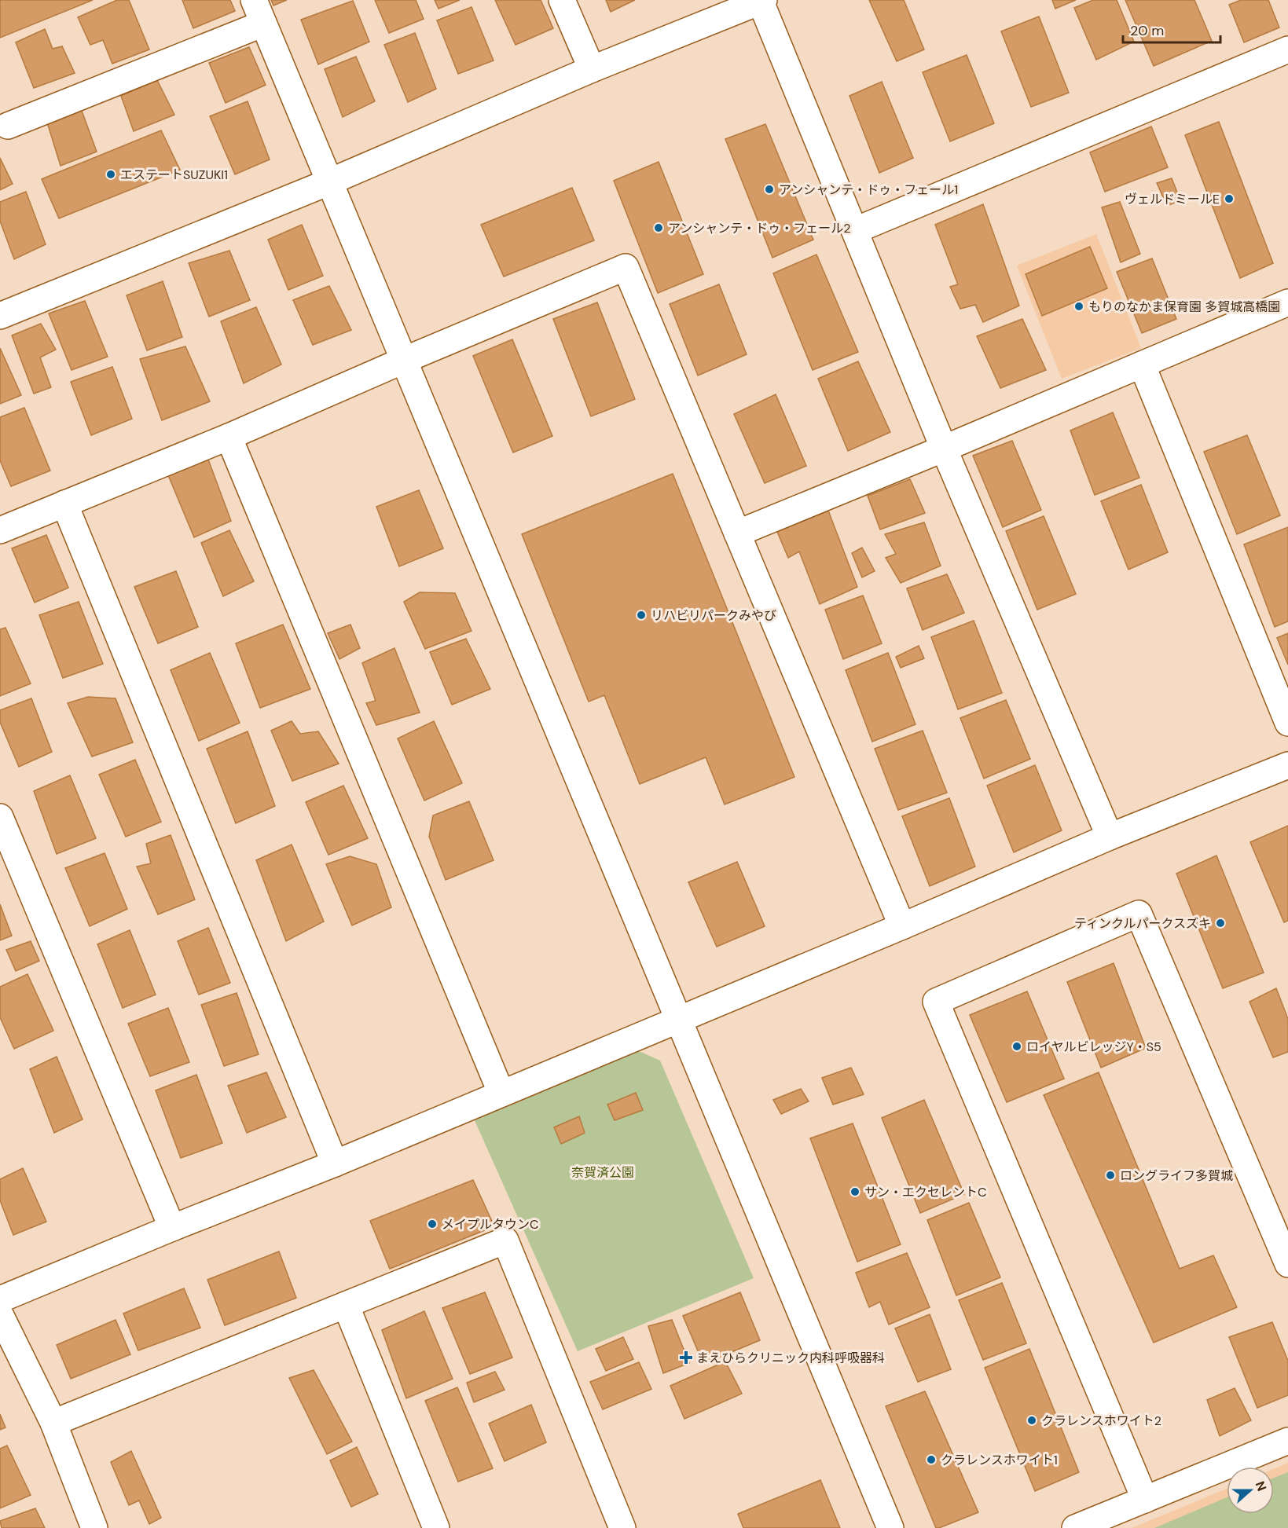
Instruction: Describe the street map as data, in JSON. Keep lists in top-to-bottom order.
{
  "parks": ["奈賀済公園"],
  "places": {
    "other": [
      "エステートSUZUKI1",
      "アンシャンテ・ドゥ・フェール1",
      "ヴェルドミールE",
      "アンシャンテ・ドゥ・フェール2",
      "もりのなかま保育園 多賀城高橋園",
      "リハビリパークみやび",
      "ティンクルパークスズキ",
      "ロイヤルビレッジY・S5",
      "ロングライフ多賀城",
      "サン・エクセレントC",
      "メイプルタウンC",
      "クラレンスホワイト2",
      "クラレンスホワイト1"
    ],
    "health": ["まえひらクリニック内科呼吸器科"]
  },
  "scale_bar": "20 m",
  "north": "right"
}
